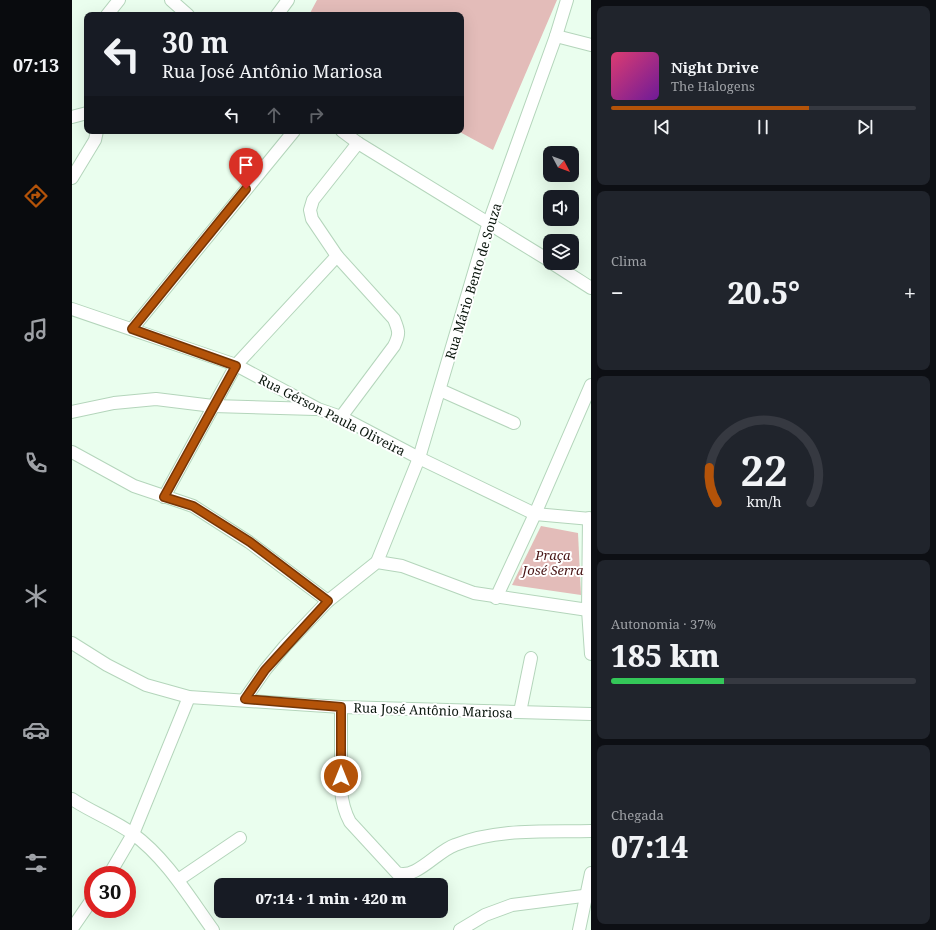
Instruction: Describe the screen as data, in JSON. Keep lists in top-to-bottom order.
{
  "streets": {
    "street": ["Rua Mário Bento de Souza", "Rua Gérson Paula Oliveira", "Rua José Antônio Mariosa"]
  },
  "crossings": [
    ["Rua Mário Bento de Souza", "Rua Gérson Paula Oliveira"]
  ],
  "parks": ["Praça José Serra"],
  "north": "bottom right",
  "page": {
    "tabs": "07:13",
    "turn": ["30 m", "Rua José Antônio Mariosa"],
    "song": ["Night Drive", "The Halogens"],
    "tile": [
      "Clima",
      ["Autonomia · 37%", "185 km"],
      ["Chegada", "07:14"]
    ],
    "heat": ["−", "20.5°", "+"],
    "limit": "30",
    "trip": "07:14 · 1 min · 420 m",
    "gauge": ["22", "km/h"]
  }
}
